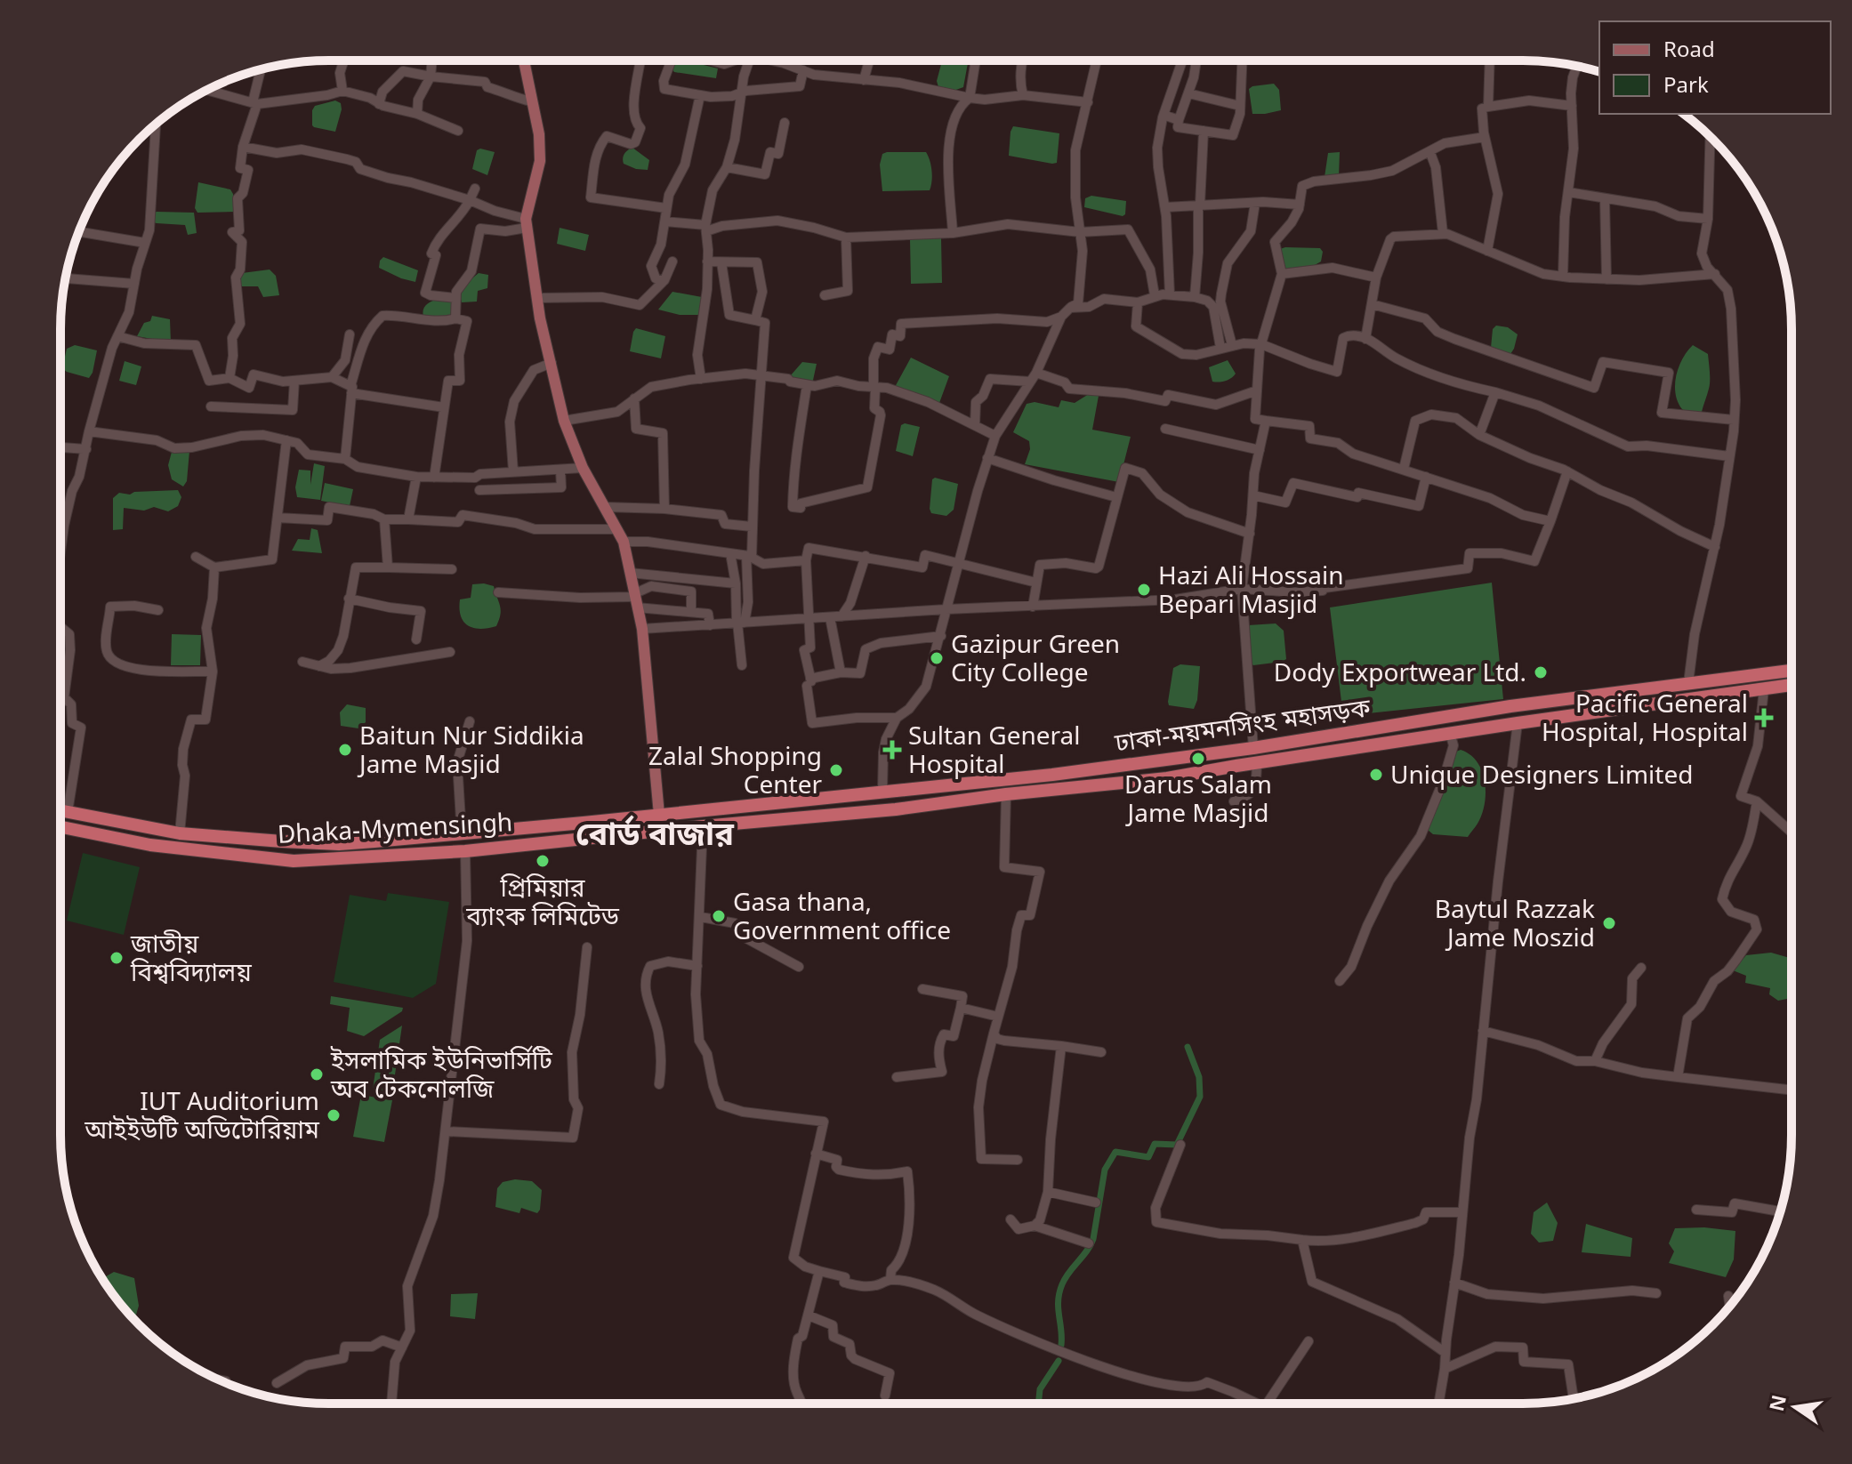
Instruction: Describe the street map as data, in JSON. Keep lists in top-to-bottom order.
{
  "streets": {
    "highway": ["ঢাকা-ময়মনসিংহ মহাসড়ক", "Dhaka-Mymensingh"]
  },
  "crossings": [
    ["ঢাকা-ময়মনসিংহ মহাসড়ক", "Dhaka-Mymensingh"]
  ],
  "districts": ["বোর্ড বাজার"],
  "places": {
    "other": [
      "Hazi Ali Hossain Bepari Masjid",
      "Gazipur Green City College",
      "Dody Exportwear Ltd.",
      "Baitun Nur Siddikia Jame Masjid",
      "Darus Salam Jame Masjid",
      "Zalal Shopping Center",
      "Unique Designers Limited",
      "প্রিমিয়ার ব্যাংক লিমিটেড",
      "Gasa thana, Government office",
      "Baytul Razzak Jame Moszid",
      "জাতীয় বিশ্ববিদ্যালয়",
      "ইসলামিক ইউনিভার্সিটি অব টেকনোলজি",
      "IUT Auditorium আইইউটি অডিটোরিয়াম"
    ],
    "health": ["Pacific General Hospital, Hospital", "Sultan General Hospital"]
  },
  "legend": ["Road", "Park"],
  "north": "left"
}
